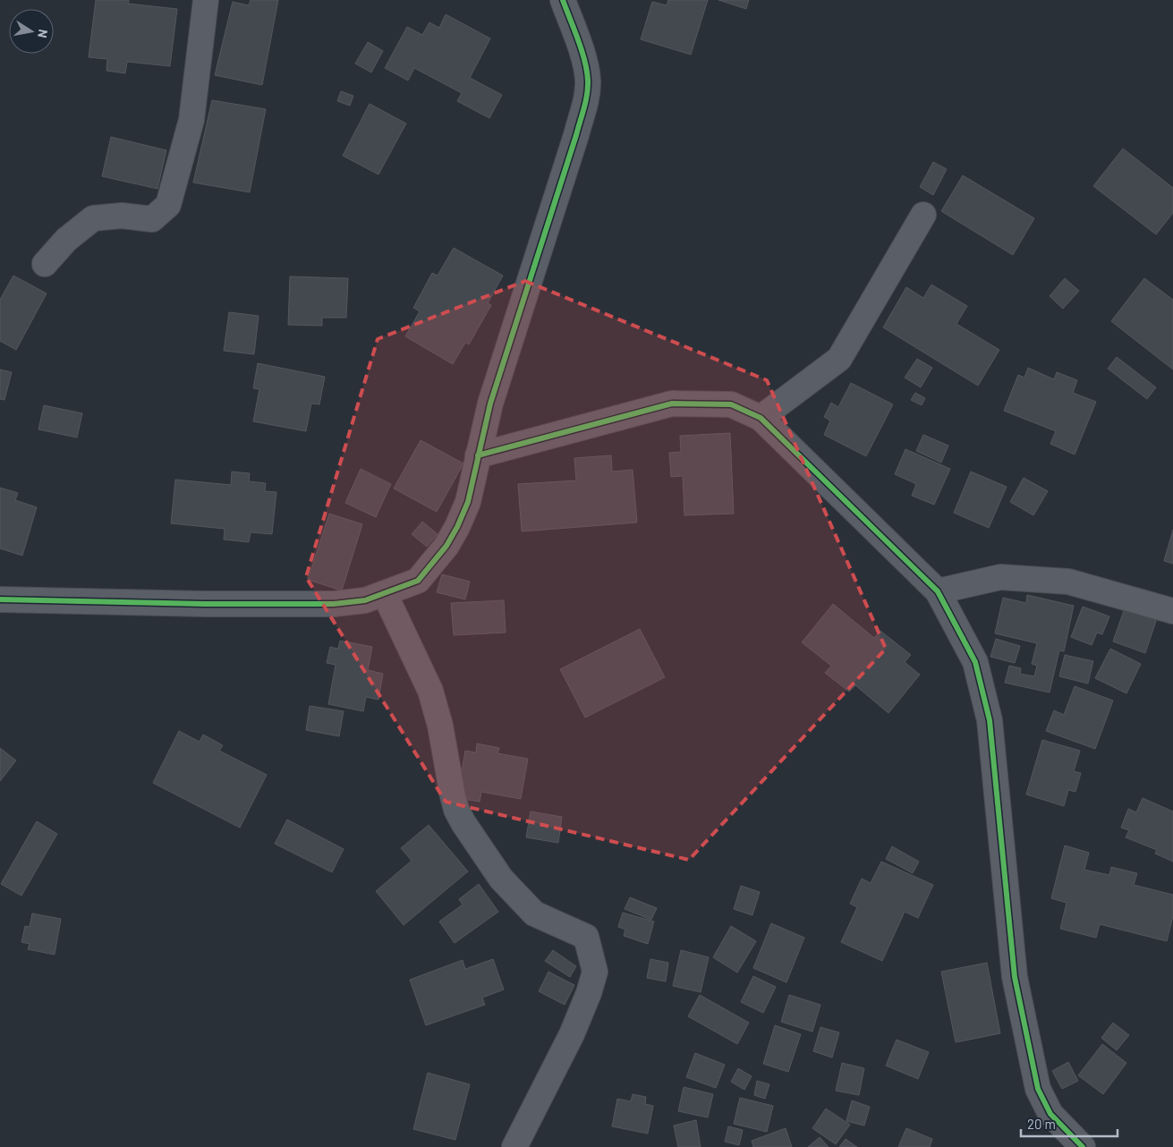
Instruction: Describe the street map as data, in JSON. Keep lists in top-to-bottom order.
{
  "scale_bar": "20 m",
  "north": "right"
}
